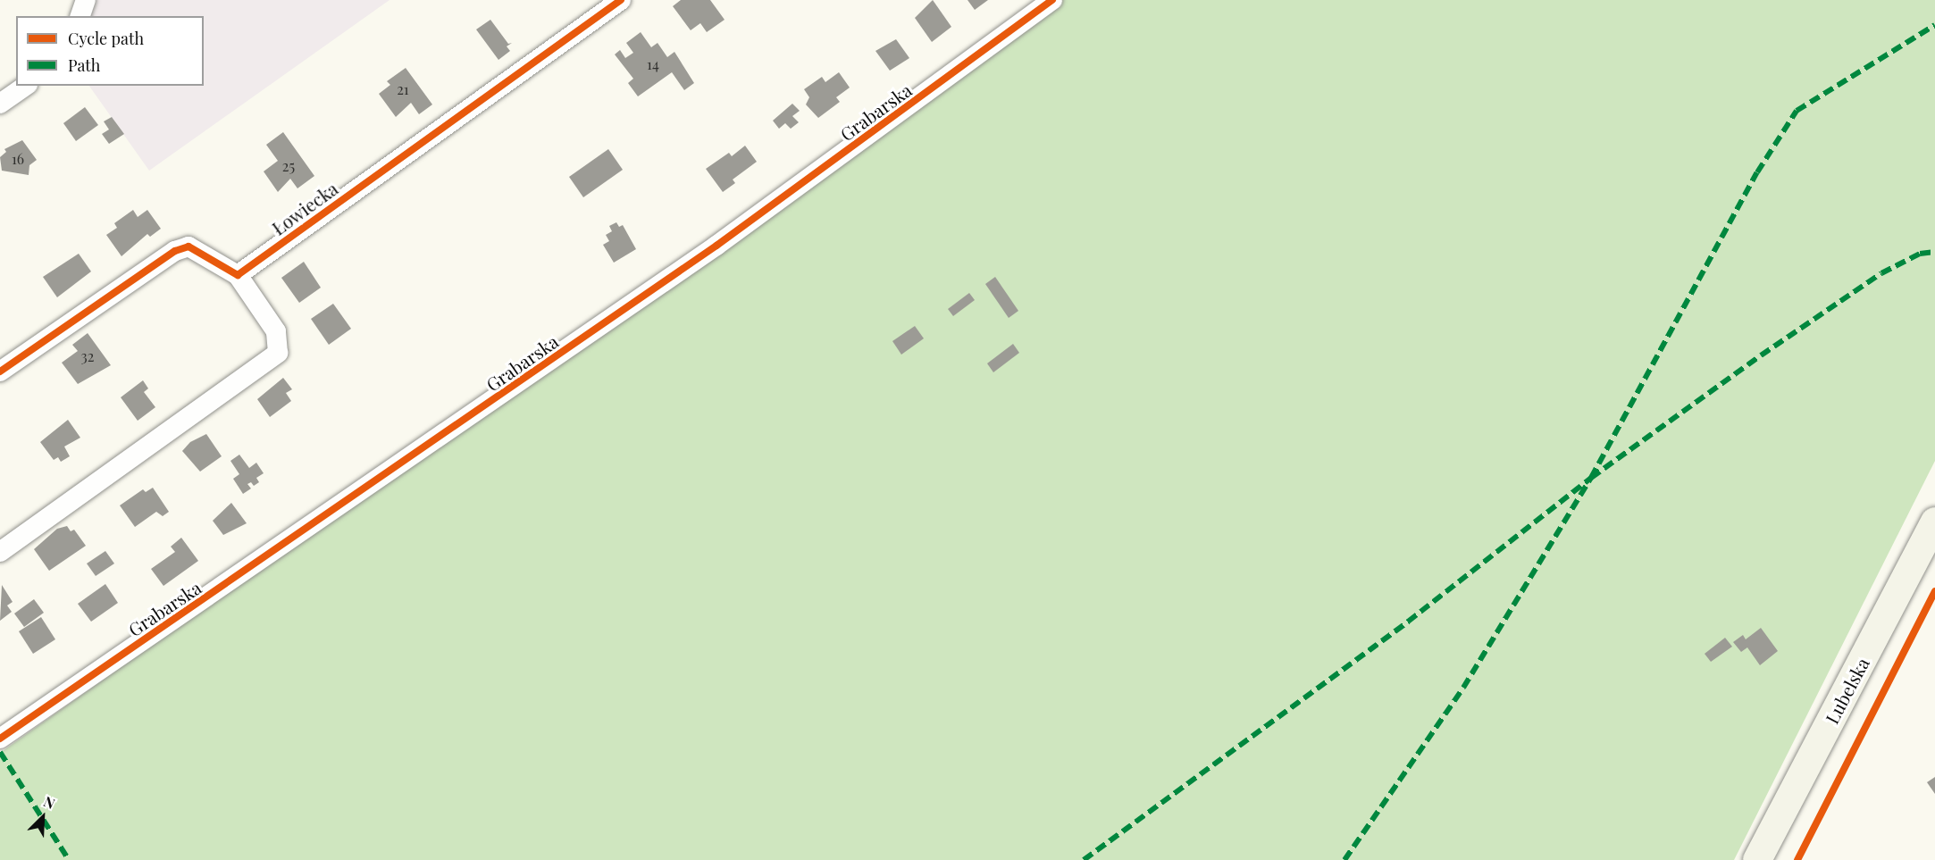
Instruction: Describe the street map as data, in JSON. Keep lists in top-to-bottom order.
{
  "streets": {
    "main road": ["Lubelska"],
    "street": ["Grabarska", "Łowiecka"]
  },
  "house_numbers": [
    "14",
    "21",
    "16",
    "25",
    "32"
  ],
  "legend": ["Cycle path", "Path"],
  "north": "top right"
}
